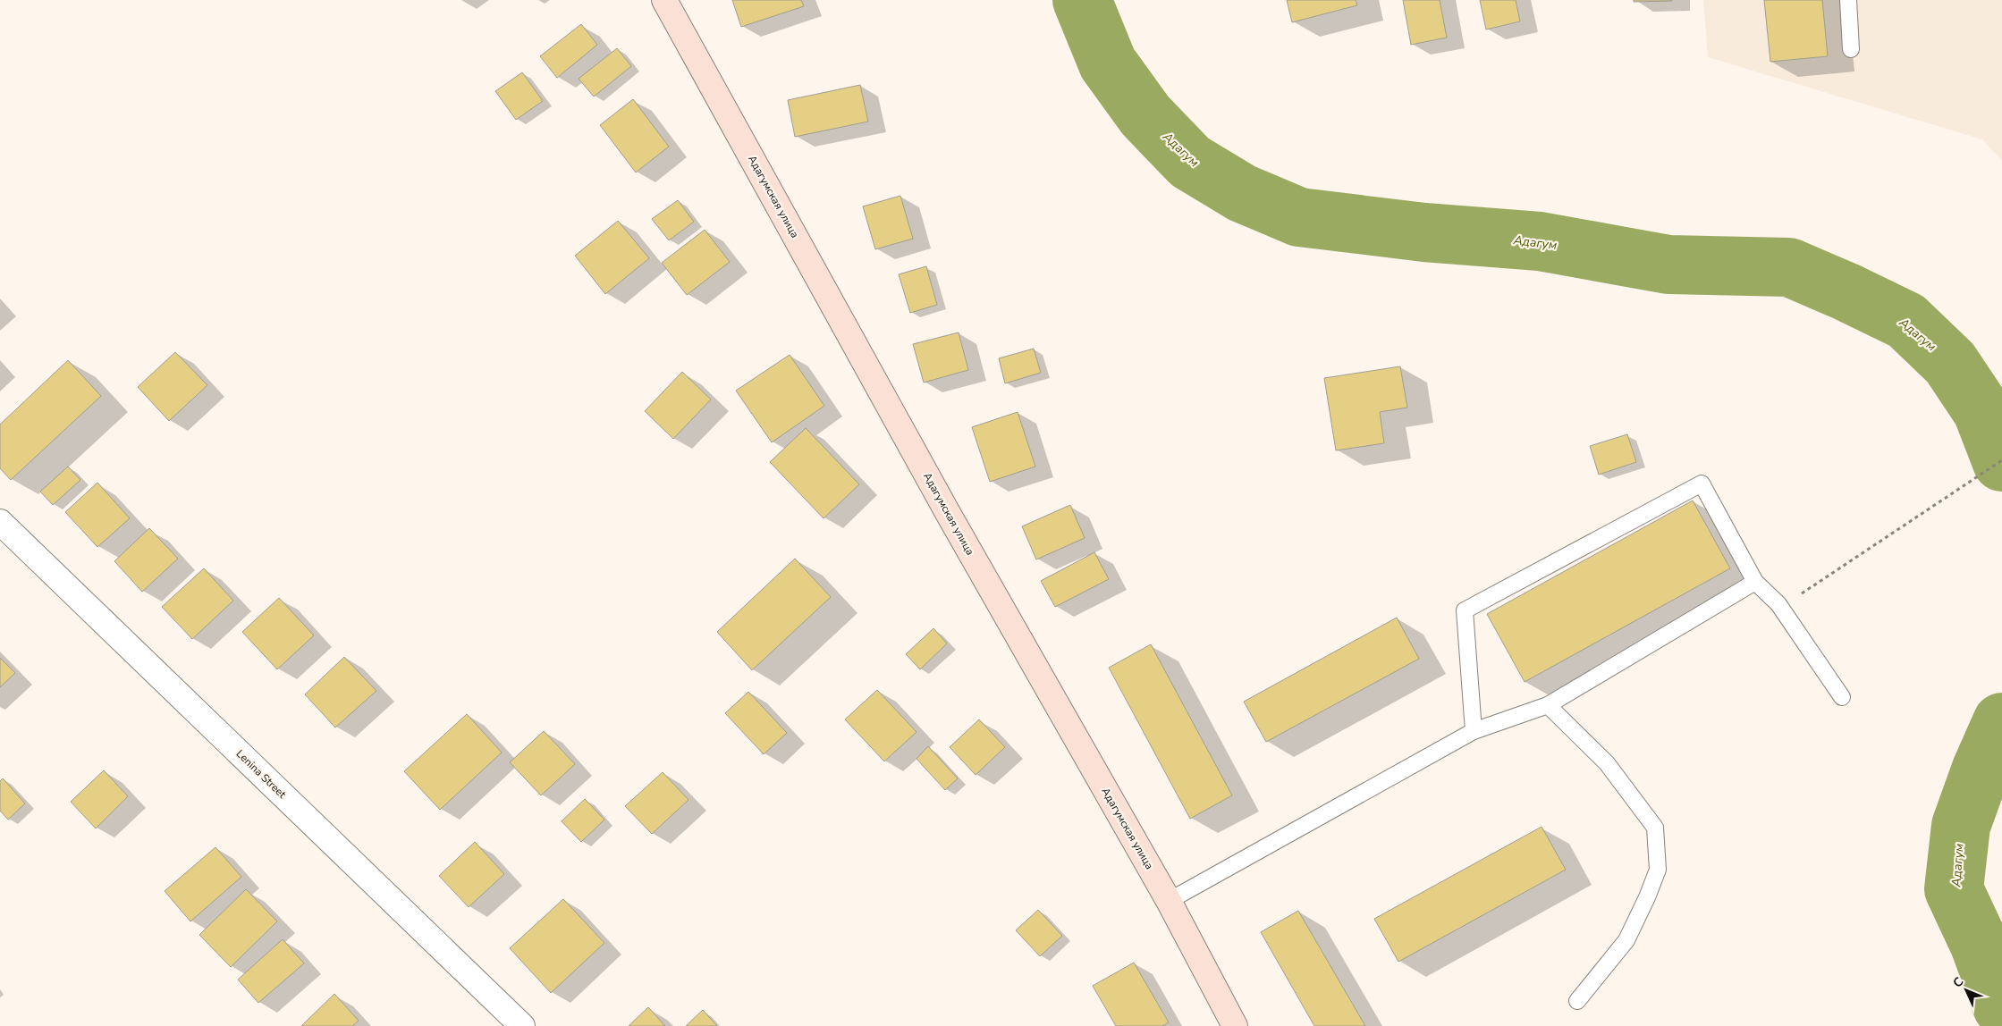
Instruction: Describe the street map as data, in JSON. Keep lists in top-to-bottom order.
{
  "streets": {
    "main road": ["Адагумская улица"],
    "street": ["Lenina Street"]
  },
  "water": ["Адагум"],
  "north": "top left"
}
